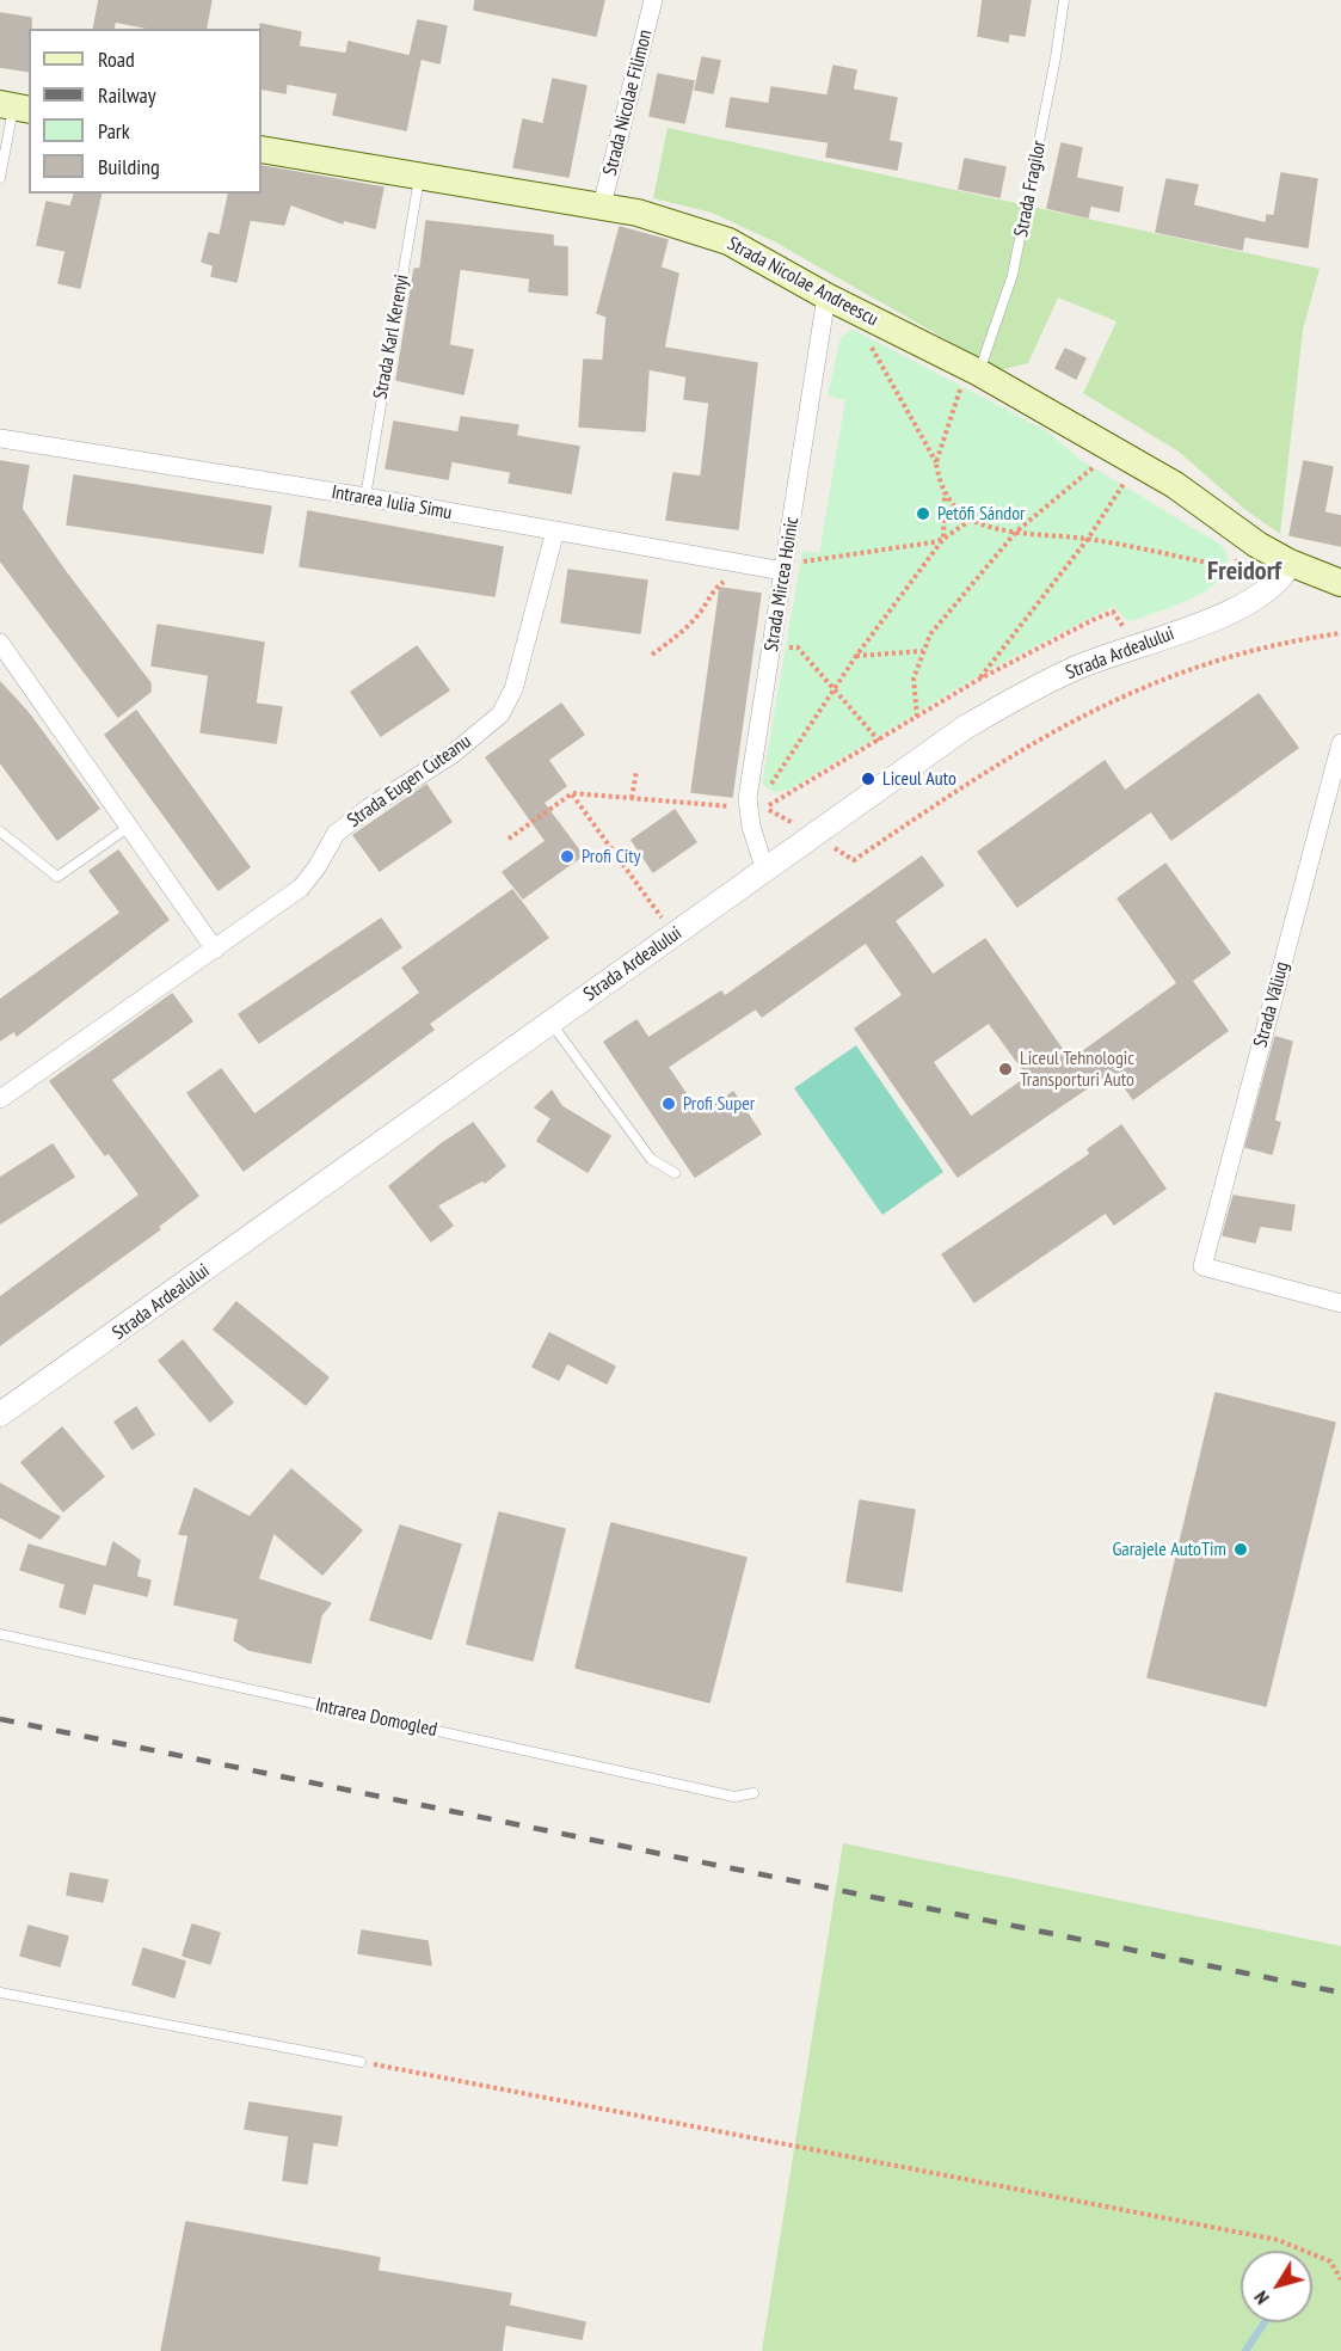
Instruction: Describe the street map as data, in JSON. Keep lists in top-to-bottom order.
{
  "streets": {
    "main road": ["Strada Nicolae Andreescu"],
    "street": [
      "Strada Nicolae Filimon",
      "Intrarea Iulia Simu",
      "Strada Mircea Hoinic",
      "Strada Ardealului",
      "Strada Eugen Cuteanu",
      "Strada Văliug"
    ],
    "lane": ["Strada Fragilor", "Strada Karl Kerenyi", "Intrarea Domogled"]
  },
  "crossings": [
    ["Strada Nicolae Filimon", "Strada Nicolae Andreescu"],
    ["Strada Fragilor", "Strada Nicolae Andreescu"],
    ["Strada Nicolae Andreescu", "Strada Karl Kerenyi"],
    ["Strada Nicolae Andreescu", "Strada Mircea Hoinic"],
    ["Strada Nicolae Andreescu", "Strada Ardealului"],
    ["Strada Karl Kerenyi", "Intrarea Iulia Simu"],
    ["Intrarea Iulia Simu", "Strada Mircea Hoinic"],
    ["Intrarea Iulia Simu", "Strada Eugen Cuteanu"],
    ["Strada Mircea Hoinic", "Strada Ardealului"]
  ],
  "districts": ["Freidorf"],
  "places": [
    "Petőfi Sándor",
    "Liceul Auto",
    "Profi City",
    "Liceul Tehnologic Transporturi Auto",
    "Profi Super",
    "Garajele AutoTim"
  ],
  "legend": [
    "Road",
    "Railway",
    "Park",
    "Building"
  ],
  "north": "bottom left"
}
